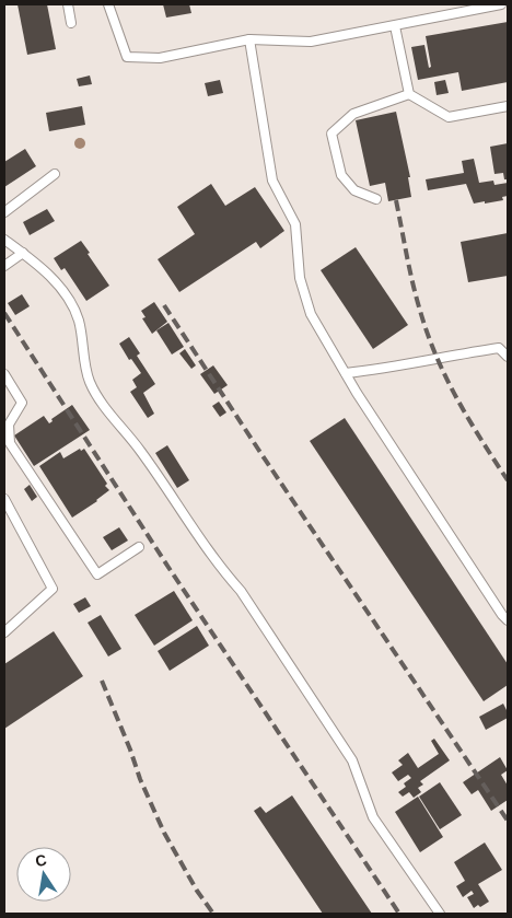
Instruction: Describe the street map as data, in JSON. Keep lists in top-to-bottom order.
{
  "north": "top"
}
